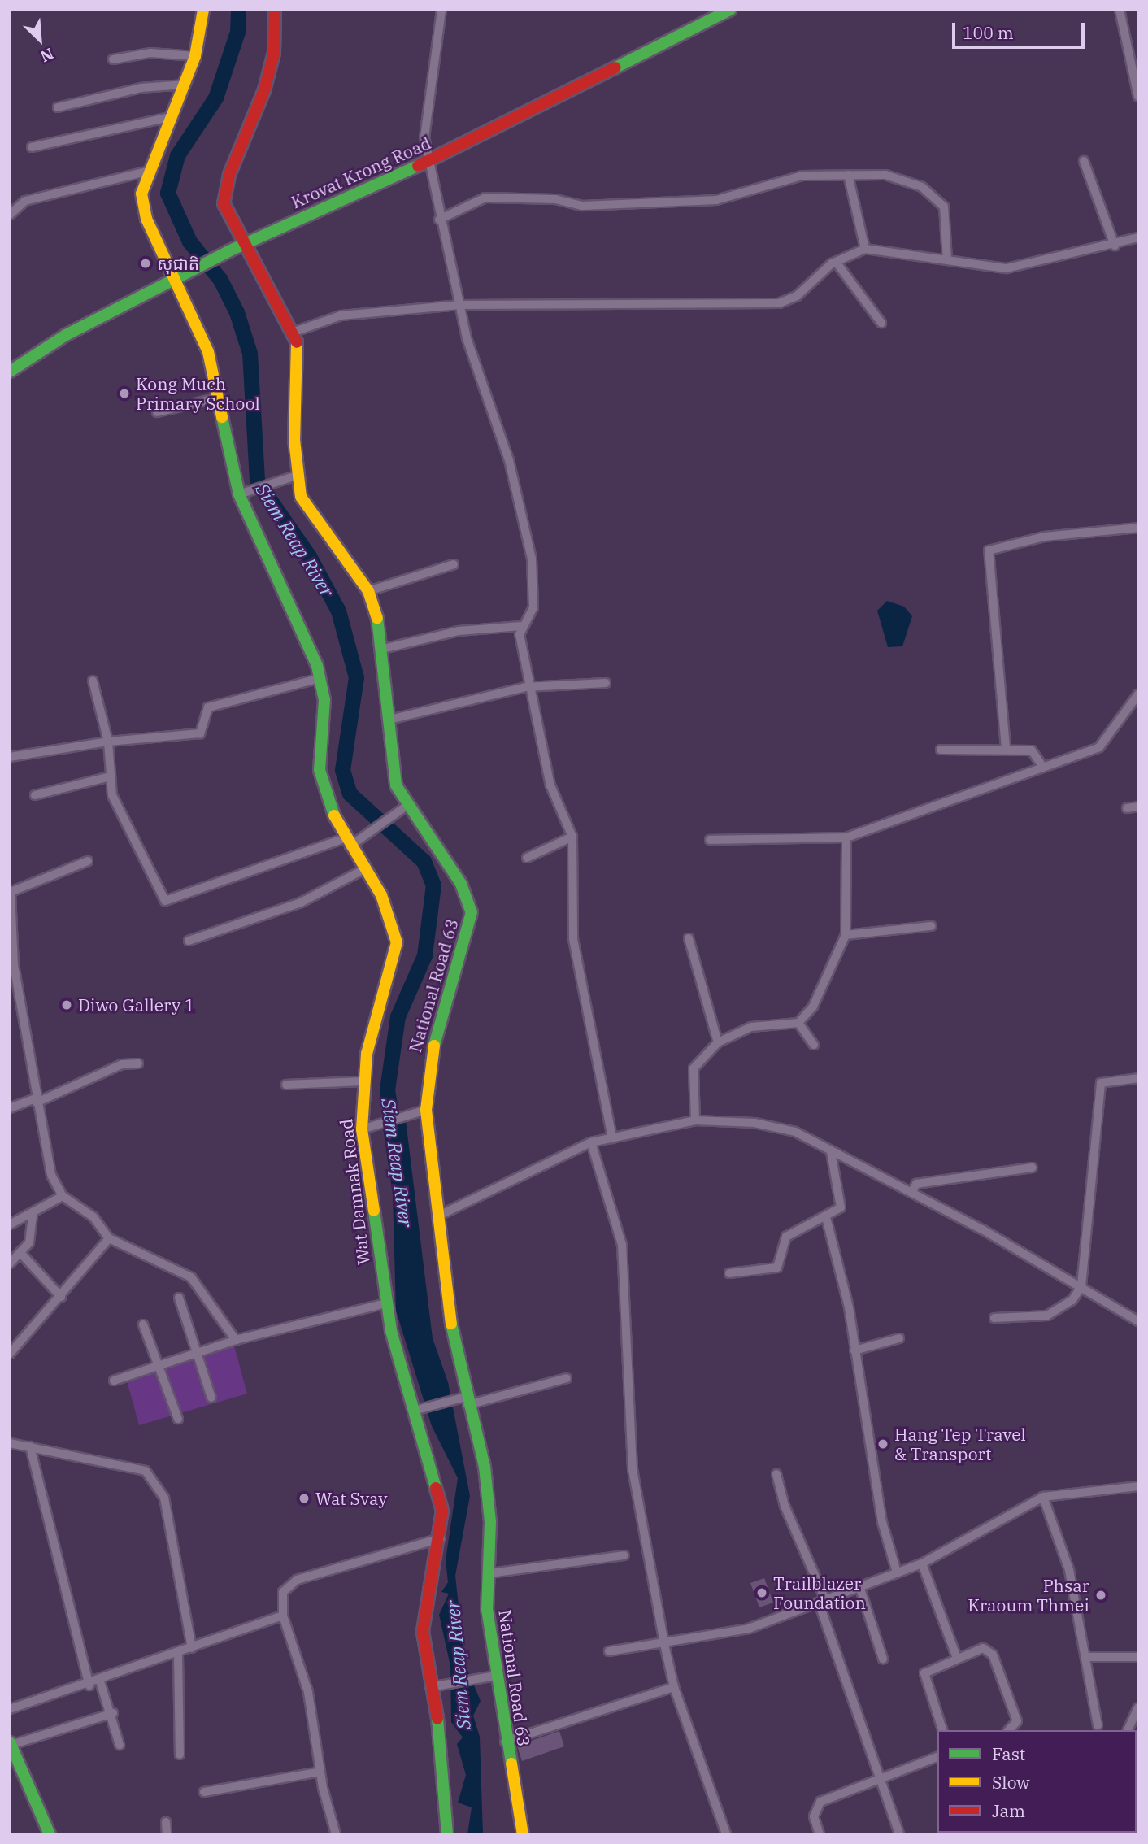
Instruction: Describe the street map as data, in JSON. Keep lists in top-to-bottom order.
{
  "streets": {
    "main road": ["Krovat Krong Road", "National Road 63", "Wat Damnak Road"]
  },
  "crossings": [
    ["Krovat Krong Road", "National Road 63"],
    ["Krovat Krong Road", "Wat Damnak Road"]
  ],
  "water": ["Siem Reap River"],
  "places": [
    "សុជាតិ",
    "Kong Much Primary School",
    "Diwo Gallery 1",
    "Hang Tep Travel & Transport",
    "Wat Svay",
    "Trailblazer Foundation",
    "Phsar Kraoum Thmei"
  ],
  "legend": ["Fast", "Slow", "Jam"],
  "scale_bar": "100 m",
  "north": "bottom right"
}
